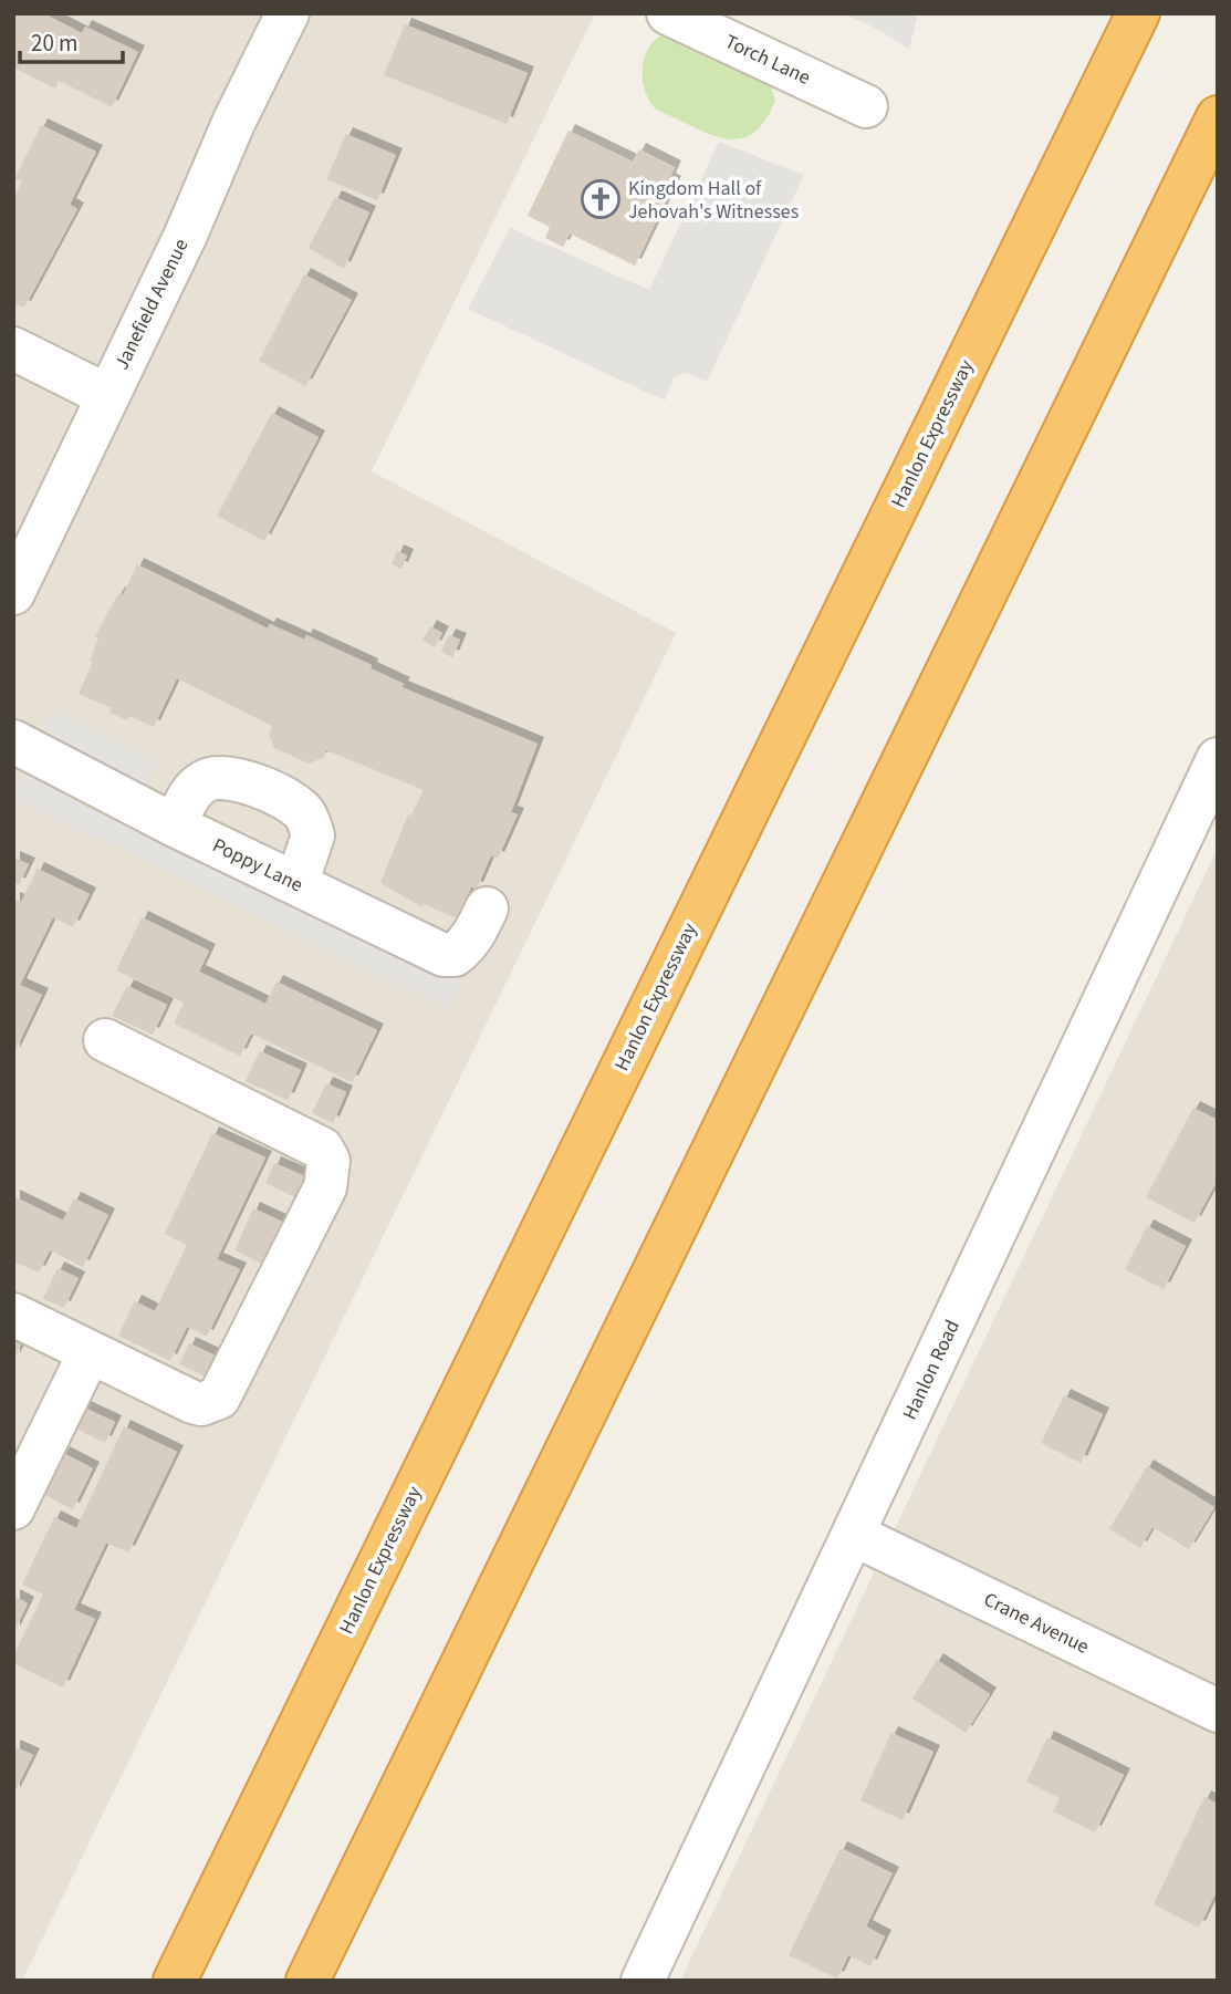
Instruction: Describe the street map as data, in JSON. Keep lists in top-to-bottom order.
{
  "streets": {
    "highway": ["Hanlon Expressway"],
    "street": [
      "Torch Lane",
      "Janefield Avenue",
      "Poppy Lane",
      "Hanlon Road",
      "Crane Avenue"
    ]
  },
  "crossings": [
    ["Hanlon Road", "Crane Avenue"]
  ],
  "places": {
    "church": ["Kingdom Hall of Jehovah's Witnesses"]
  },
  "scale_bar": "20 m"
}
